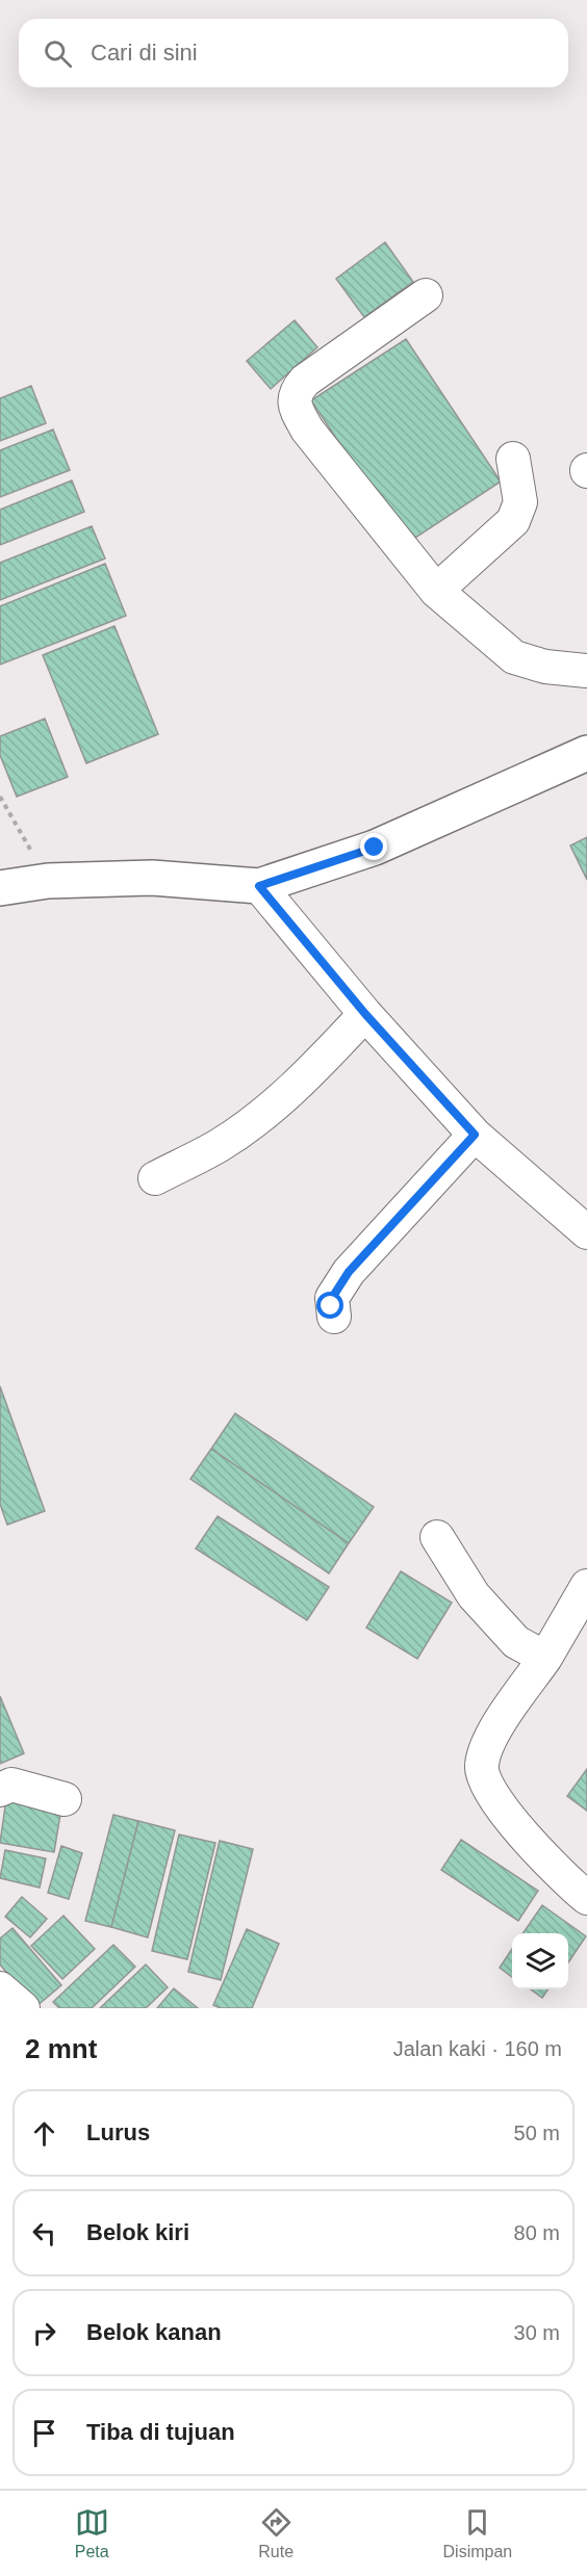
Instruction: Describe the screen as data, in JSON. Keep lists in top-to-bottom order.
{
  "page": {
    "search": "Cari di sini",
    "heading": ["2 mnt", "Jalan kaki · 160 m"],
    "list": [
      ["Lurus", "50 m"],
      ["Belok kiri", "80 m"],
      ["Belok kanan", "30 m"],
      "Tiba di tujuan"
    ],
    "nav": ["Peta", "Rute", "Disimpan"]
  }
}
